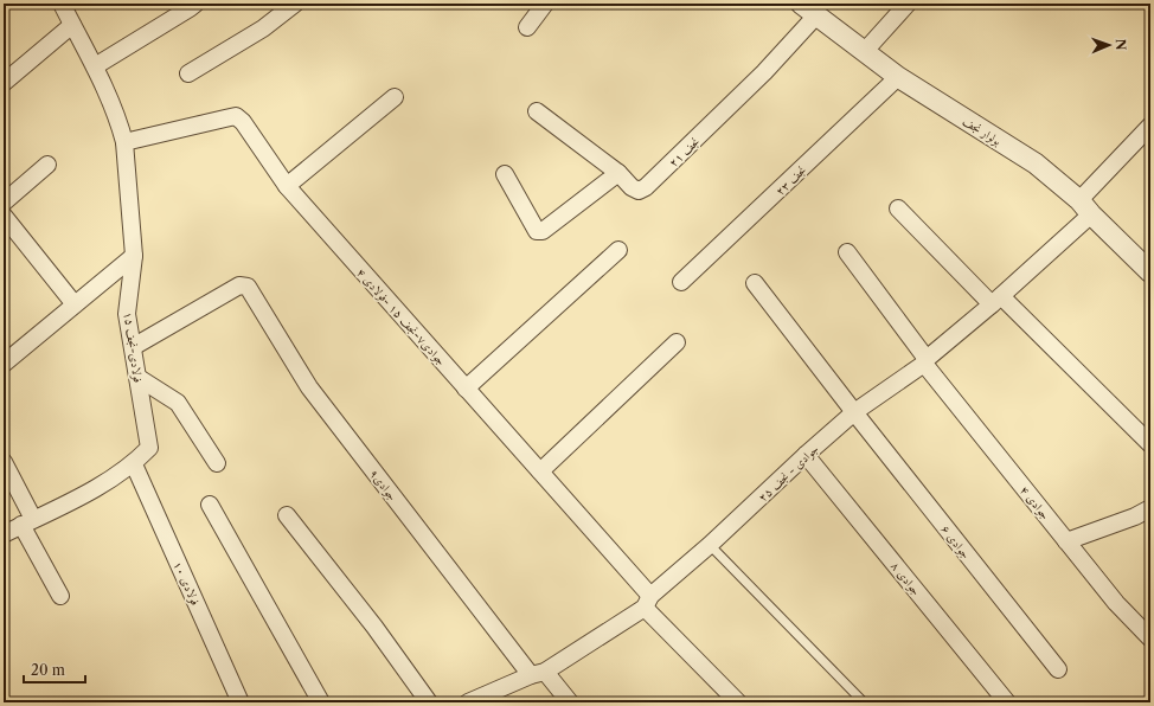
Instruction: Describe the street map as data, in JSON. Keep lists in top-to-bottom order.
{
  "streets": {
    "street": [
      "بولوار نجف",
      "نجف ۲۱",
      "نجف ۲۳",
      "جوادی۷-نجف ۱۵ -فولادی ۴",
      "فولادی-نجف ۱۵",
      "جوادی - نجف ۲۵",
      "جوادی۹",
      "جوادی ۴",
      "جوادی ۶",
      "جوادی ۸",
      "فولادی ۱۰"
    ]
  },
  "crossings": [
    ["بولوار نجف", "نجف ۲۱"],
    ["بولوار نجف", "نجف ۲۳"],
    ["بولوار نجف", "جوادی - نجف ۲۵"],
    ["جوادی۷-نجف ۱۵ -فولادی ۴", "فولادی-نجف ۱۵"],
    ["جوادی۷-نجف ۱۵ -فولادی ۴", "جوادی - نجف ۲۵"],
    ["فولادی-نجف ۱۵", "جوادی۹"],
    ["فولادی-نجف ۱۵", "فولادی ۱۰"],
    ["جوادی - نجف ۲۵", "جوادی۹"],
    ["جوادی - نجف ۲۵", "جوادی ۴"],
    ["جوادی - نجف ۲۵", "جوادی ۶"],
    ["جوادی - نجف ۲۵", "جوادی ۸"]
  ],
  "scale_bar": "20 m",
  "north": "right"
}
